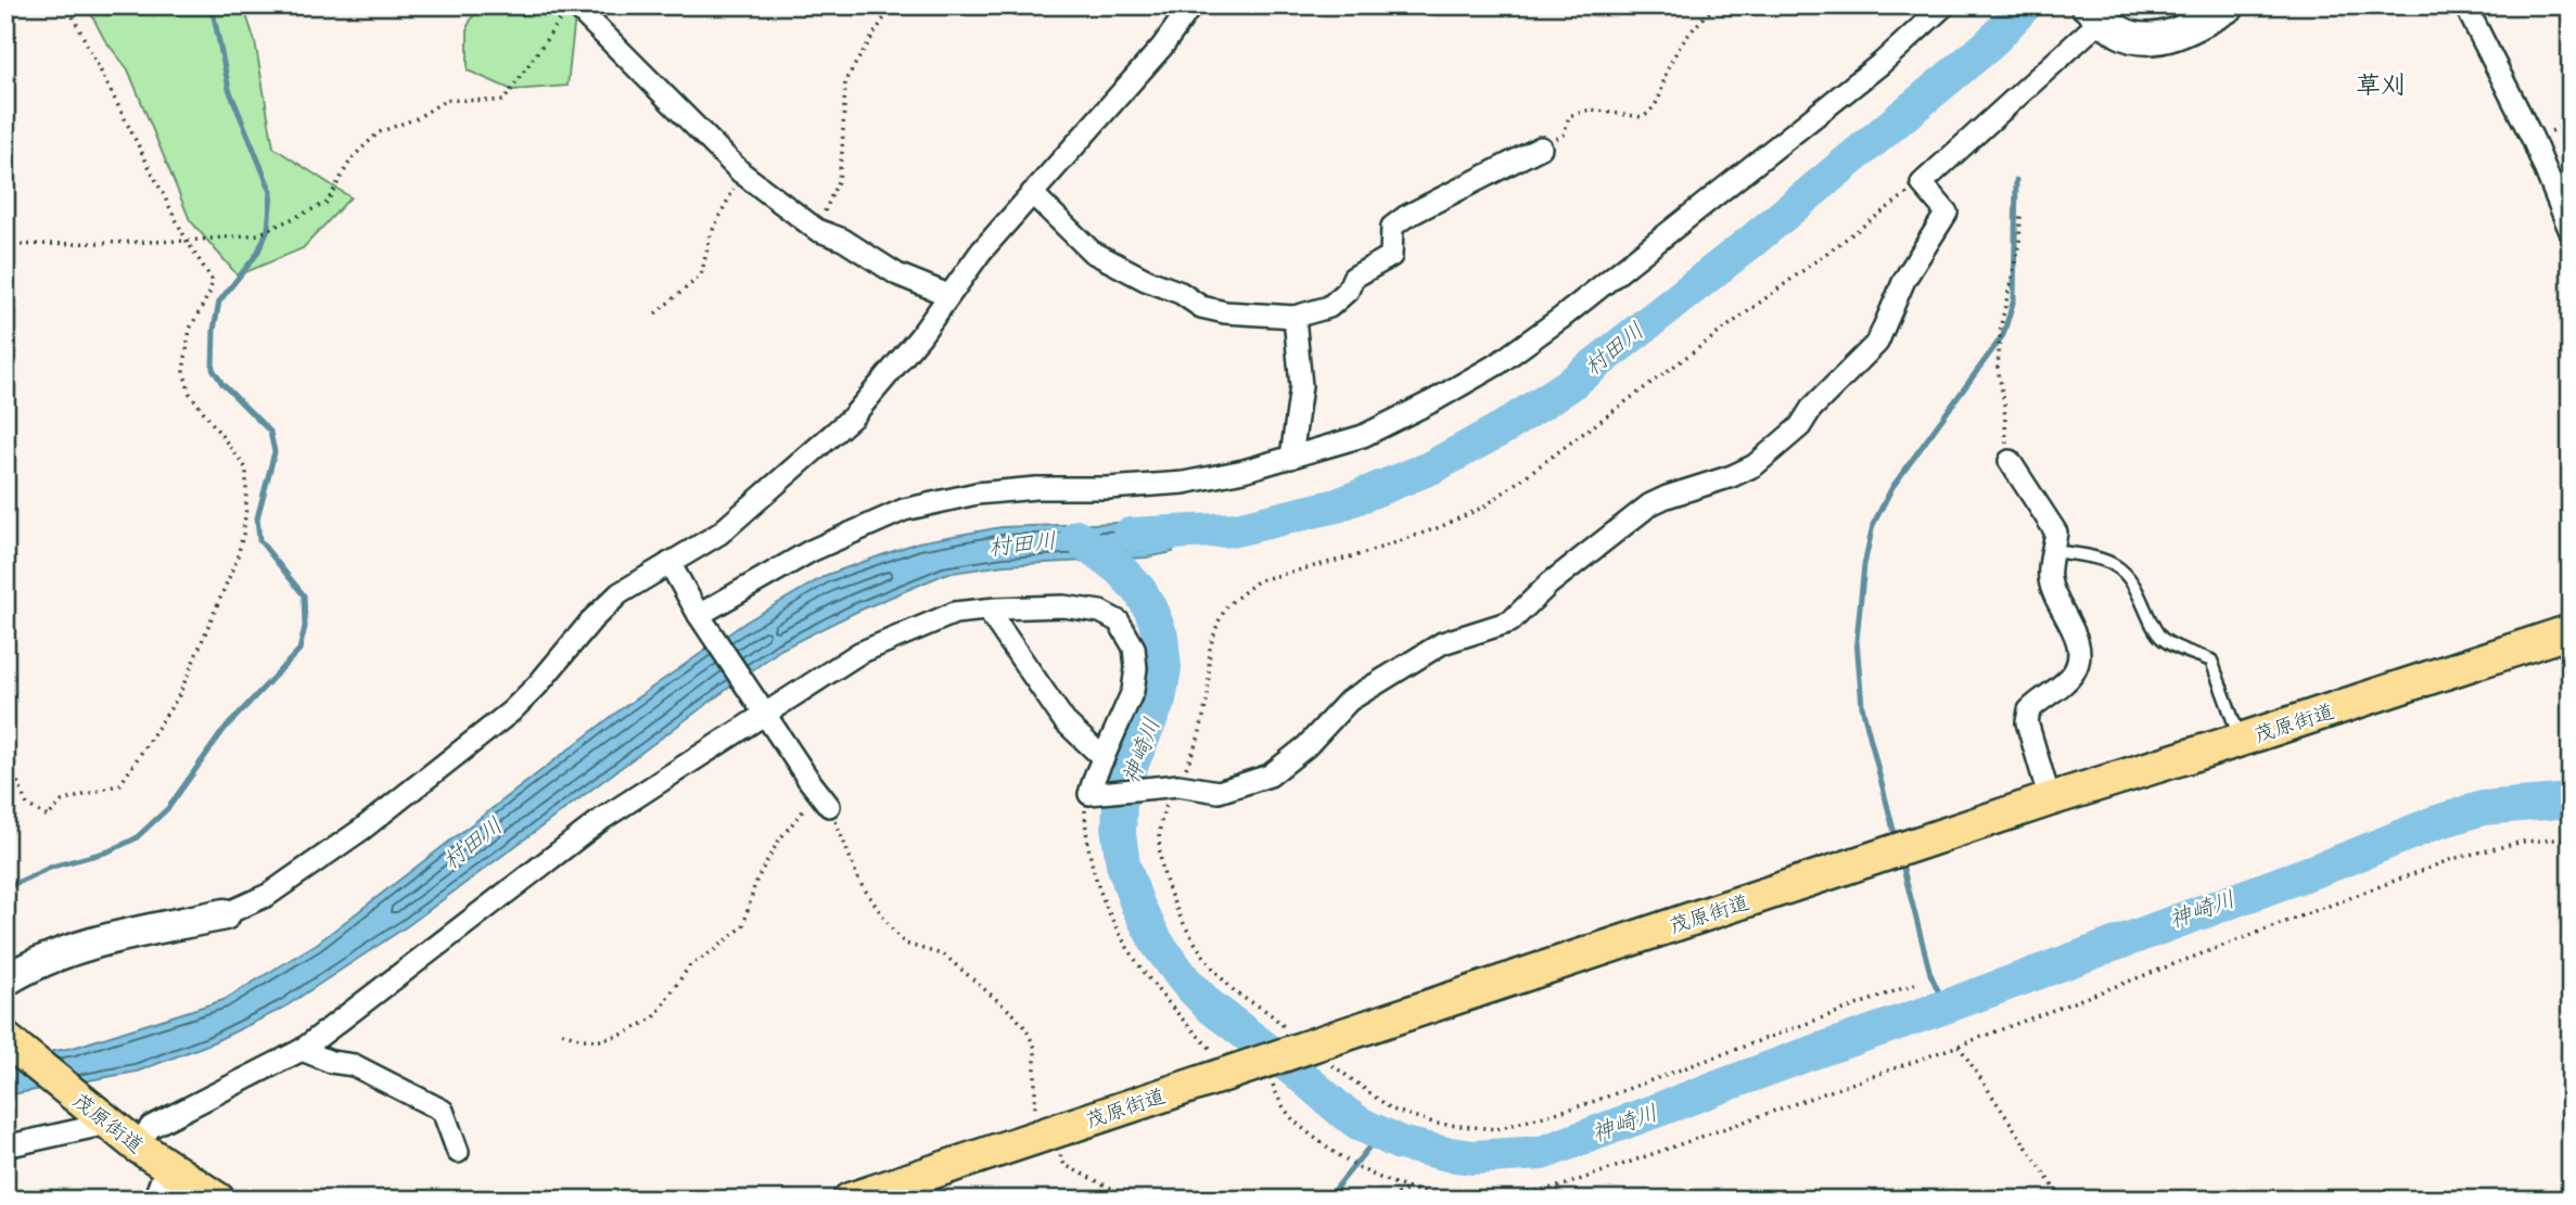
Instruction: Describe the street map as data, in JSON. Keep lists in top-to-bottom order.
{
  "streets": {
    "main road": ["茂原街道"]
  },
  "districts": ["草刈"],
  "water": ["村田川", "神崎川"]
}
